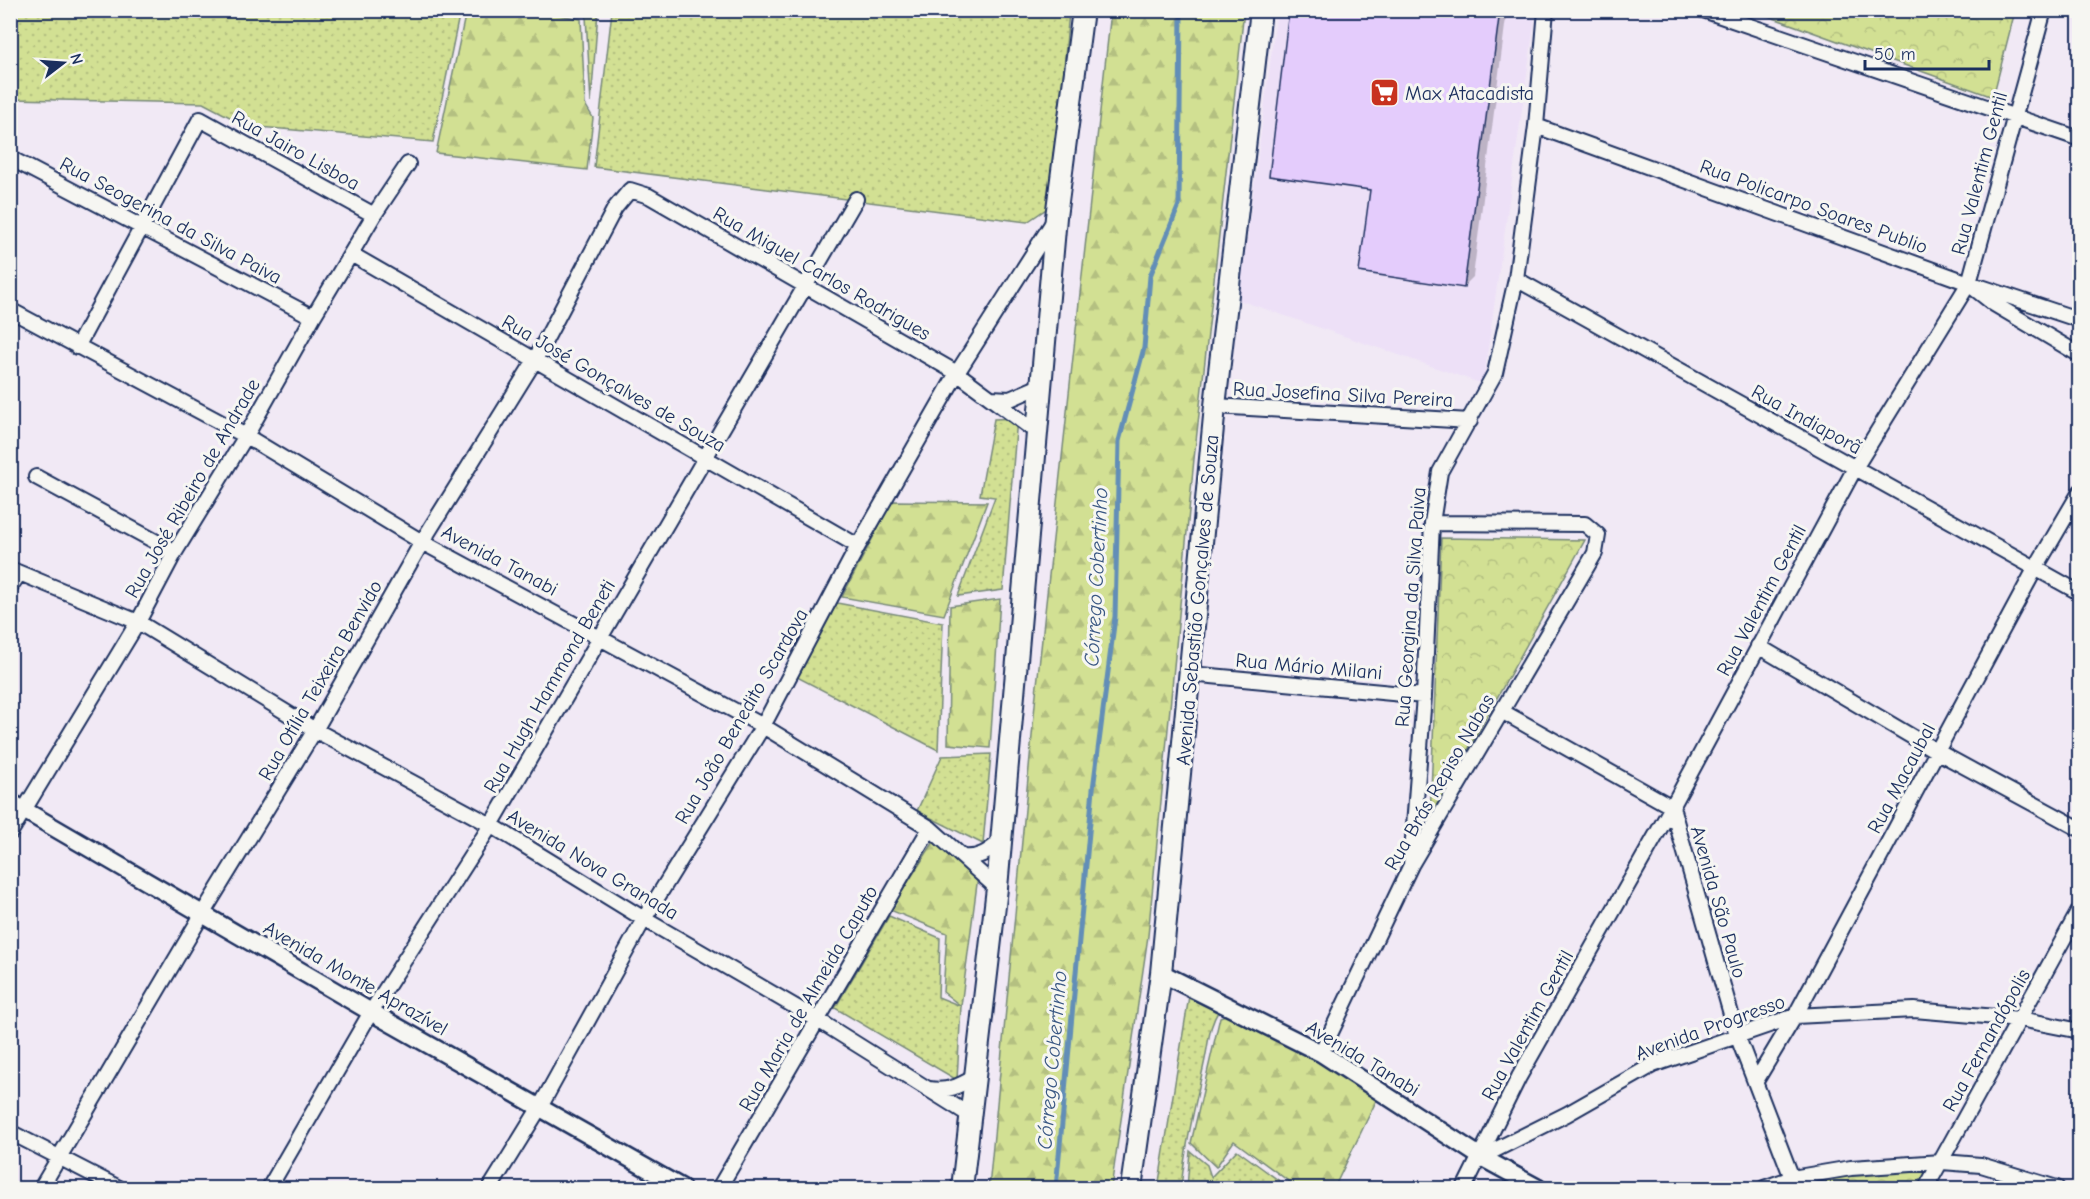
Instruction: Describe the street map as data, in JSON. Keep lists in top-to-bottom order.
{
  "streets": {
    "main road": ["Avenida Sebastião Gonçalves de Souza"],
    "street": [
      "Rua Jairo Lisboa",
      "Rua Valentim Gentil",
      "Rua Policarpo Soares Publio",
      "Rua Seogerina da Silva Paiva",
      "Rua Miguel Carlos Rodrigues",
      "Rua José Gonçalves de Souza",
      "Rua Josefina Silva Pereira",
      "Rua Indiaporã",
      "Rua José Ribeiro de Andrade",
      "Avenida Tanabi",
      "Rua Georgina da Silva Paiva",
      "Rua Mário Milani",
      "Rua Otília Teixeira Benvido",
      "Rua Hugh Hammond Beneti",
      "Rua João Benedito Scardova",
      "Rua Macaubal",
      "Rua Brás Repiso Nabas",
      "Avenida Nova Granada",
      "Avenida São Paulo",
      "Avenida Monte Aprazível",
      "Rua Maria de Almeida Caputo",
      "Avenida Progresso",
      "Rua Fernandópolis"
    ]
  },
  "crossings": [
    ["Rua Jairo Lisboa", "Rua Seogerina da Silva Paiva"],
    ["Rua Jairo Lisboa", "Rua José Ribeiro de Andrade"],
    ["Rua Valentim Gentil", "Rua Policarpo Soares Publio"],
    ["Rua Valentim Gentil", "Rua Indiaporã"],
    ["Rua Valentim Gentil", "Avenida Tanabi"],
    ["Rua Valentim Gentil", "Avenida São Paulo"],
    ["Rua Valentim Gentil", "Avenida Progresso"],
    ["Rua Policarpo Soares Publio", "Rua Georgina da Silva Paiva"],
    ["Rua Seogerina da Silva Paiva", "Rua José Ribeiro de Andrade"],
    ["Rua Miguel Carlos Rodrigues", "Rua Otília Teixeira Benvido"],
    ["Rua Miguel Carlos Rodrigues", "Rua Hugh Hammond Beneti"],
    ["Rua Miguel Carlos Rodrigues", "Rua João Benedito Scardova"],
    ["Rua José Gonçalves de Souza", "Rua José Ribeiro de Andrade"],
    ["Rua José Gonçalves de Souza", "Rua Otília Teixeira Benvido"],
    ["Rua José Gonçalves de Souza", "Rua Hugh Hammond Beneti"],
    ["Rua José Gonçalves de Souza", "Rua João Benedito Scardova"],
    ["Rua Josefina Silva Pereira", "Avenida Sebastião Gonçalves de Souza"],
    ["Rua Josefina Silva Pereira", "Rua Georgina da Silva Paiva"],
    ["Rua Indiaporã", "Rua Georgina da Silva Paiva"],
    ["Rua Indiaporã", "Rua Macaubal"],
    ["Rua José Ribeiro de Andrade", "Avenida Tanabi"],
    ["Rua José Ribeiro de Andrade", "Avenida Nova Granada"],
    ["Rua José Ribeiro de Andrade", "Avenida Monte Aprazível"],
    ["Avenida Tanabi", "Avenida Sebastião Gonçalves de Souza"],
    ["Avenida Tanabi", "Rua Otília Teixeira Benvido"],
    ["Avenida Tanabi", "Rua Hugh Hammond Beneti"],
    ["Avenida Tanabi", "Rua João Benedito Scardova"],
    ["Avenida Tanabi", "Rua Brás Repiso Nabas"],
    ["Avenida Tanabi", "Rua Maria de Almeida Caputo"],
    ["Avenida Tanabi", "Avenida Progresso"],
    ["Avenida Sebastião Gonçalves de Souza", "Rua Mário Milani"],
    ["Rua Georgina da Silva Paiva", "Rua Mário Milani"],
    ["Rua Georgina da Silva Paiva", "Rua Brás Repiso Nabas"],
    ["Rua Otília Teixeira Benvido", "Avenida Nova Granada"],
    ["Rua Otília Teixeira Benvido", "Avenida Monte Aprazível"],
    ["Rua Hugh Hammond Beneti", "Avenida Nova Granada"],
    ["Rua Hugh Hammond Beneti", "Avenida Monte Aprazível"],
    ["Rua João Benedito Scardova", "Avenida Nova Granada"],
    ["Rua João Benedito Scardova", "Avenida Monte Aprazível"],
    ["Rua Macaubal", "Avenida São Paulo"],
    ["Rua Macaubal", "Avenida Progresso"],
    ["Avenida Nova Granada", "Rua Maria de Almeida Caputo"],
    ["Avenida São Paulo", "Avenida Progresso"],
    ["Avenida Progresso", "Rua Fernandópolis"]
  ],
  "water": ["Córrego Cobertinho"],
  "places": {
    "supermarket": ["Max Atacadista"]
  },
  "scale_bar": "50 m",
  "north": "right"
}
